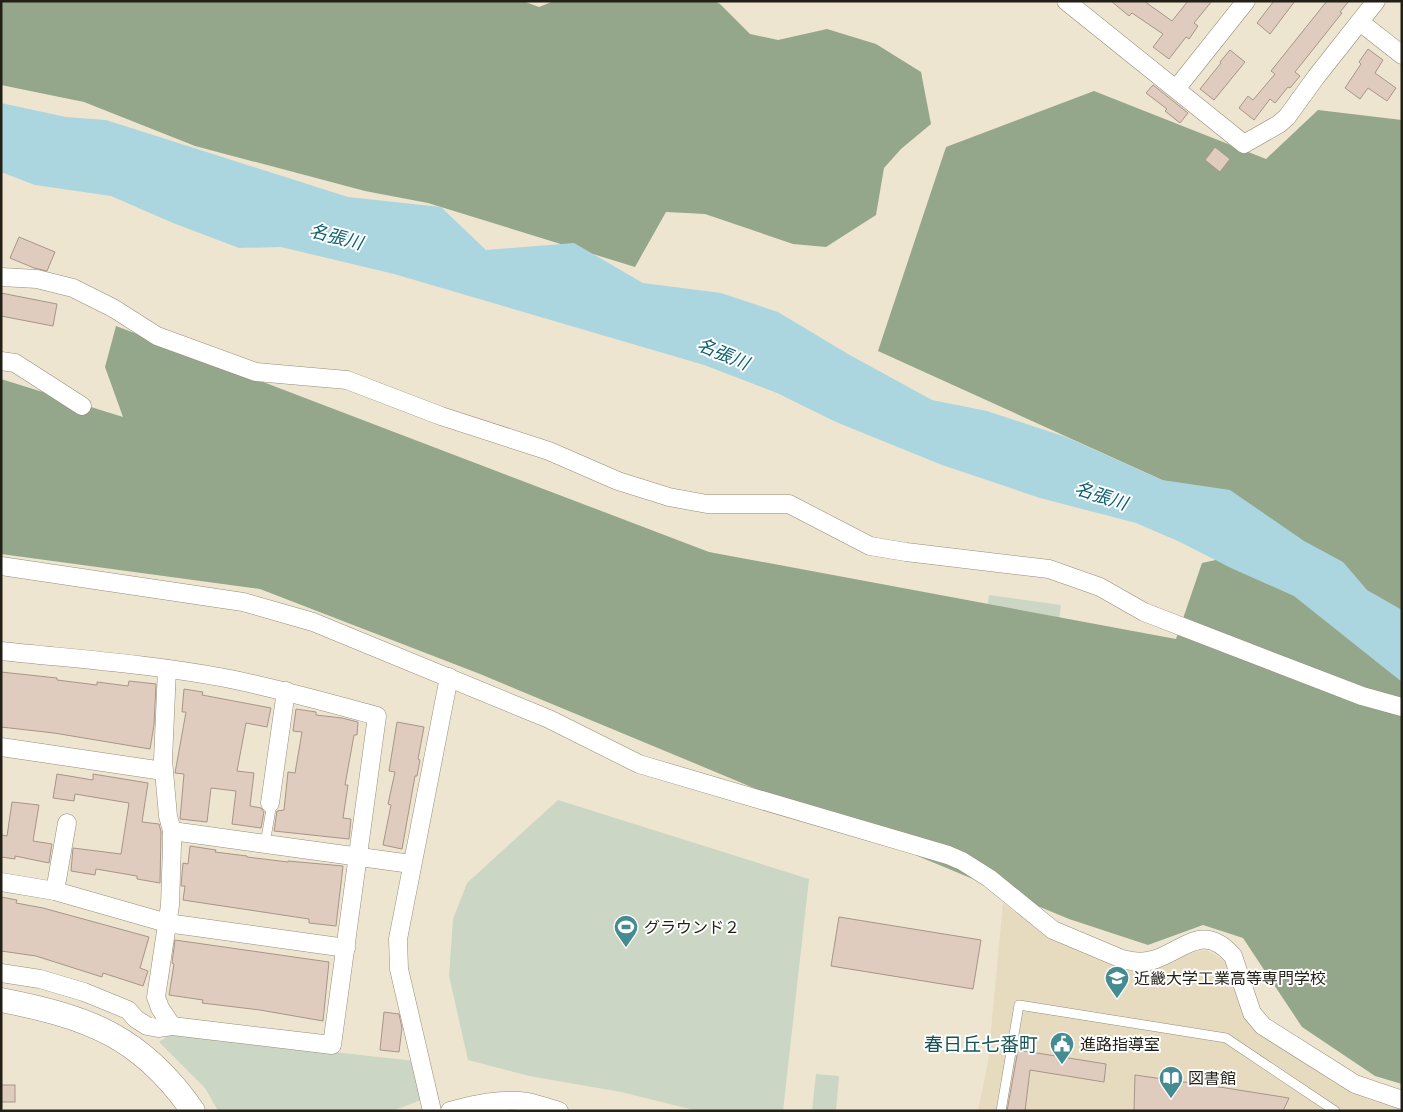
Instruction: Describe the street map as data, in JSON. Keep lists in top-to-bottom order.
{
  "districts": ["春日丘七番町"],
  "water": ["名張川"],
  "places": {
    "sports": ["グラウンド２"],
    "school or university": ["近畿大学工業高等専門学校"],
    "public building": ["進路指導室"],
    "library": ["図書館"]
  }
}
